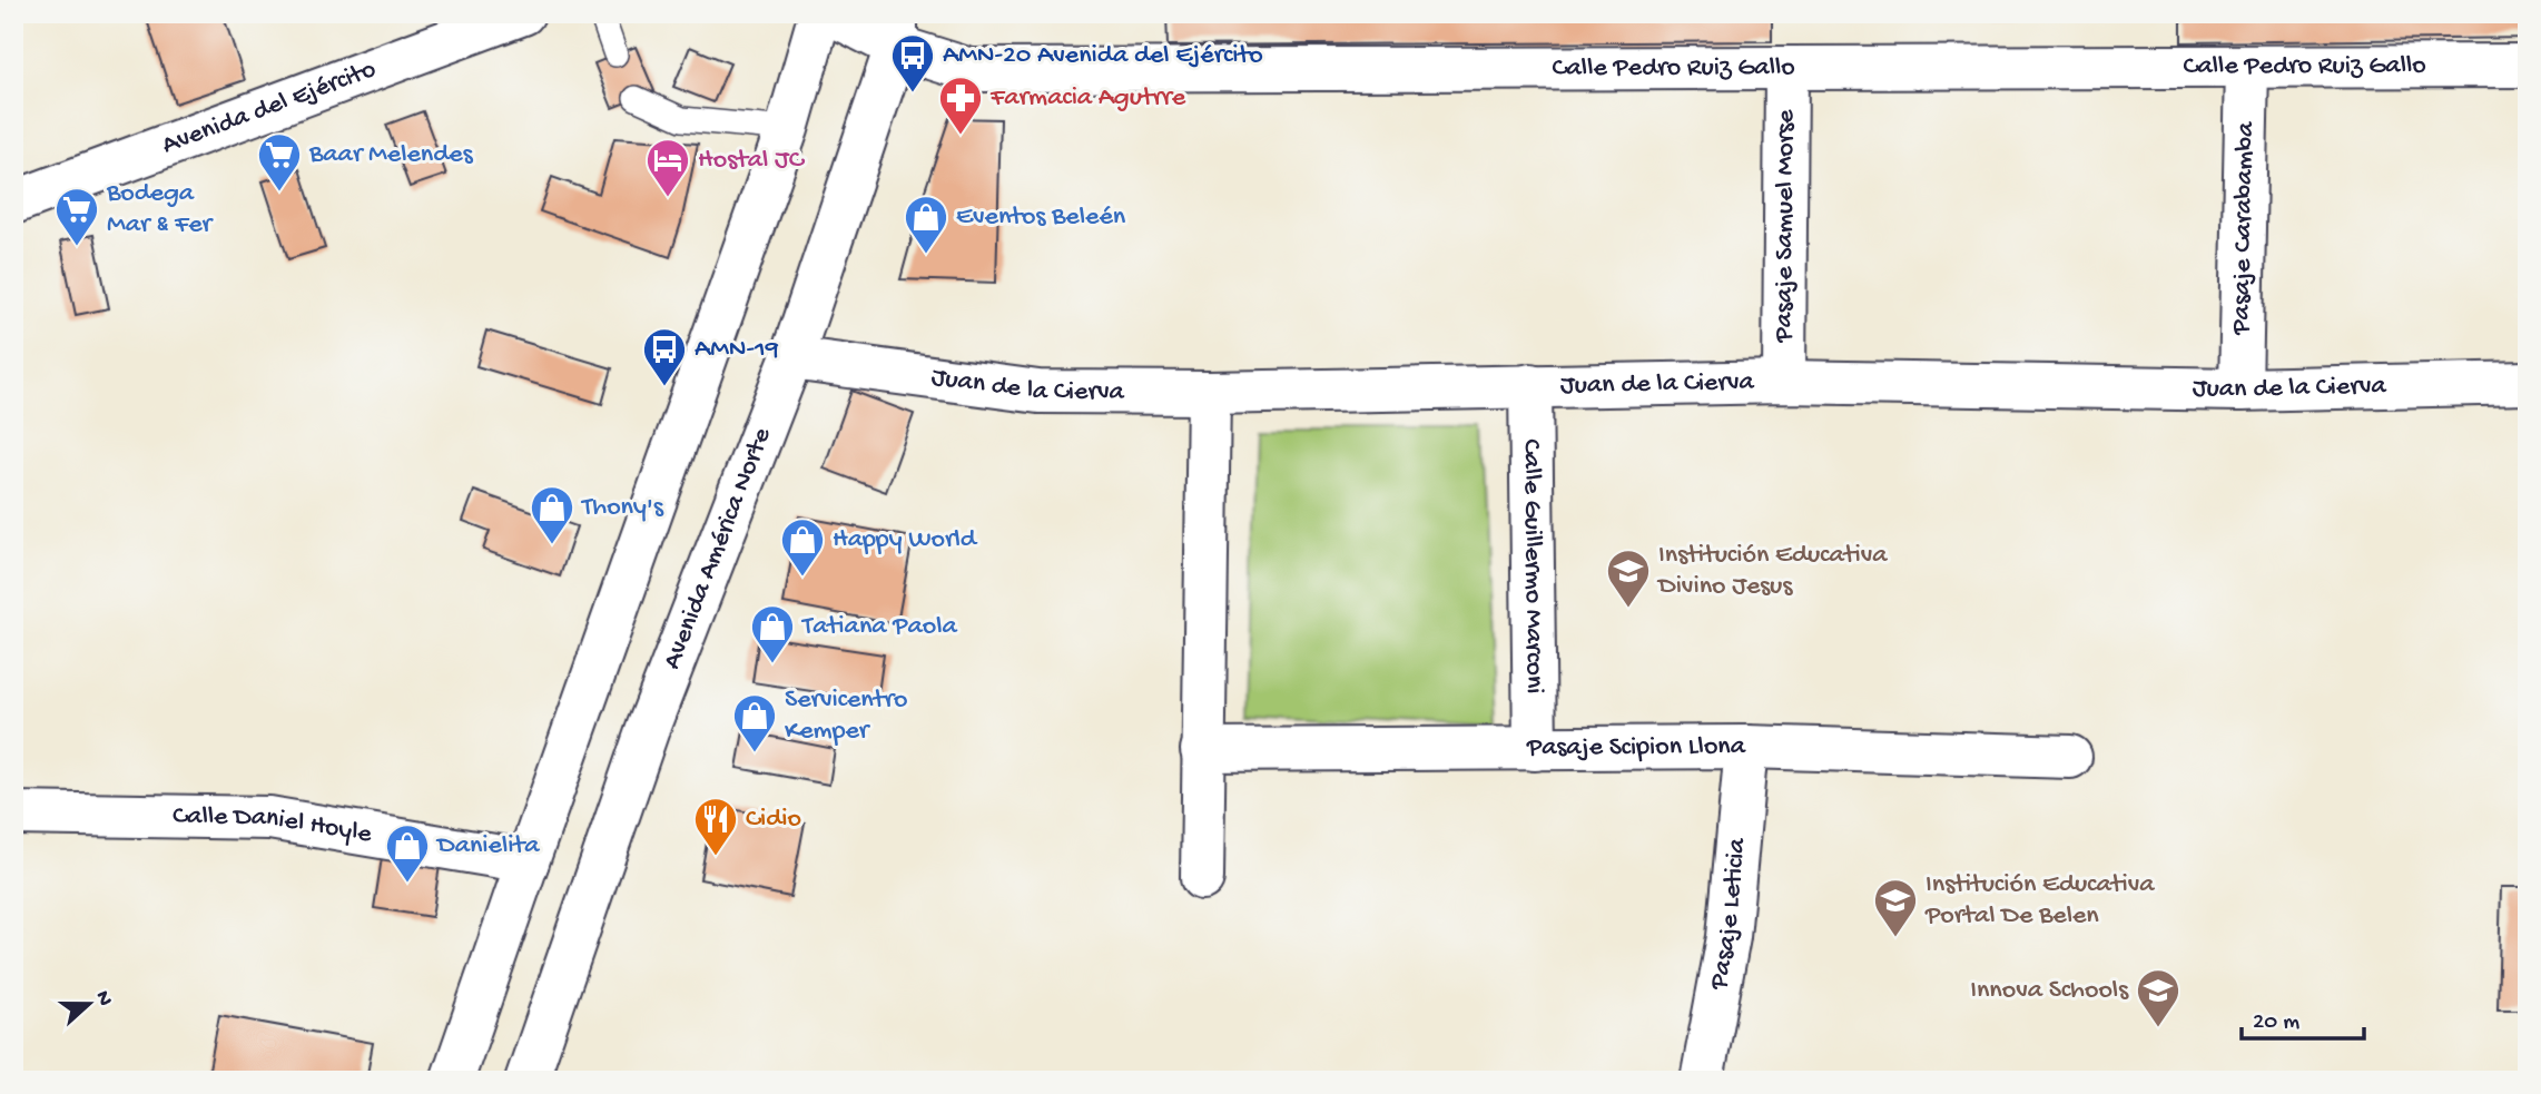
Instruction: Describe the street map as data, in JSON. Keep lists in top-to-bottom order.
{
  "streets": {
    "street": [
      "Calle Pedro Ruiz Gallo",
      "Avenida del Ejército",
      "Pasaje Samuel Morse",
      "Pasaje Carabamba",
      "Juan de la Cierva",
      "Avenida América Norte",
      "Calle Guillermo Marconi",
      "Pasaje Scipion Llona",
      "Calle Daniel Hoyle",
      "Pasaje Leticia"
    ]
  },
  "crossings": [
    ["Calle Pedro Ruiz Gallo", "Pasaje Samuel Morse"],
    ["Calle Pedro Ruiz Gallo", "Pasaje Carabamba"],
    ["Calle Pedro Ruiz Gallo", "Avenida América Norte"],
    ["Pasaje Samuel Morse", "Juan de la Cierva"],
    ["Pasaje Carabamba", "Juan de la Cierva"],
    ["Juan de la Cierva", "Avenida América Norte"],
    ["Juan de la Cierva", "Calle Guillermo Marconi"],
    ["Calle Guillermo Marconi", "Pasaje Scipion Llona"],
    ["Pasaje Scipion Llona", "Pasaje Leticia"]
  ],
  "places": {
    "bus stop": ["AMN-20 Avenida del Ejército", "AMN-19"],
    "pharmacy": ["Farmacia Agutrre"],
    "supermarket": ["Baar Melendes", "Bodega Mar & Fer"],
    "hotel": ["Hostal JC"],
    "shop": [
      "Eventos Beleén",
      "Thony's",
      "Happy World",
      "Tatiana Paola",
      "Servicentro Kemper",
      "Danielita"
    ],
    "school or university": ["Institución Educativa Divino Jesus", "Institución Educativa Portal De Belen", "Innova Schools"],
    "restaurant": ["Cidio"]
  },
  "scale_bar": "20 m",
  "north": "right"
}
